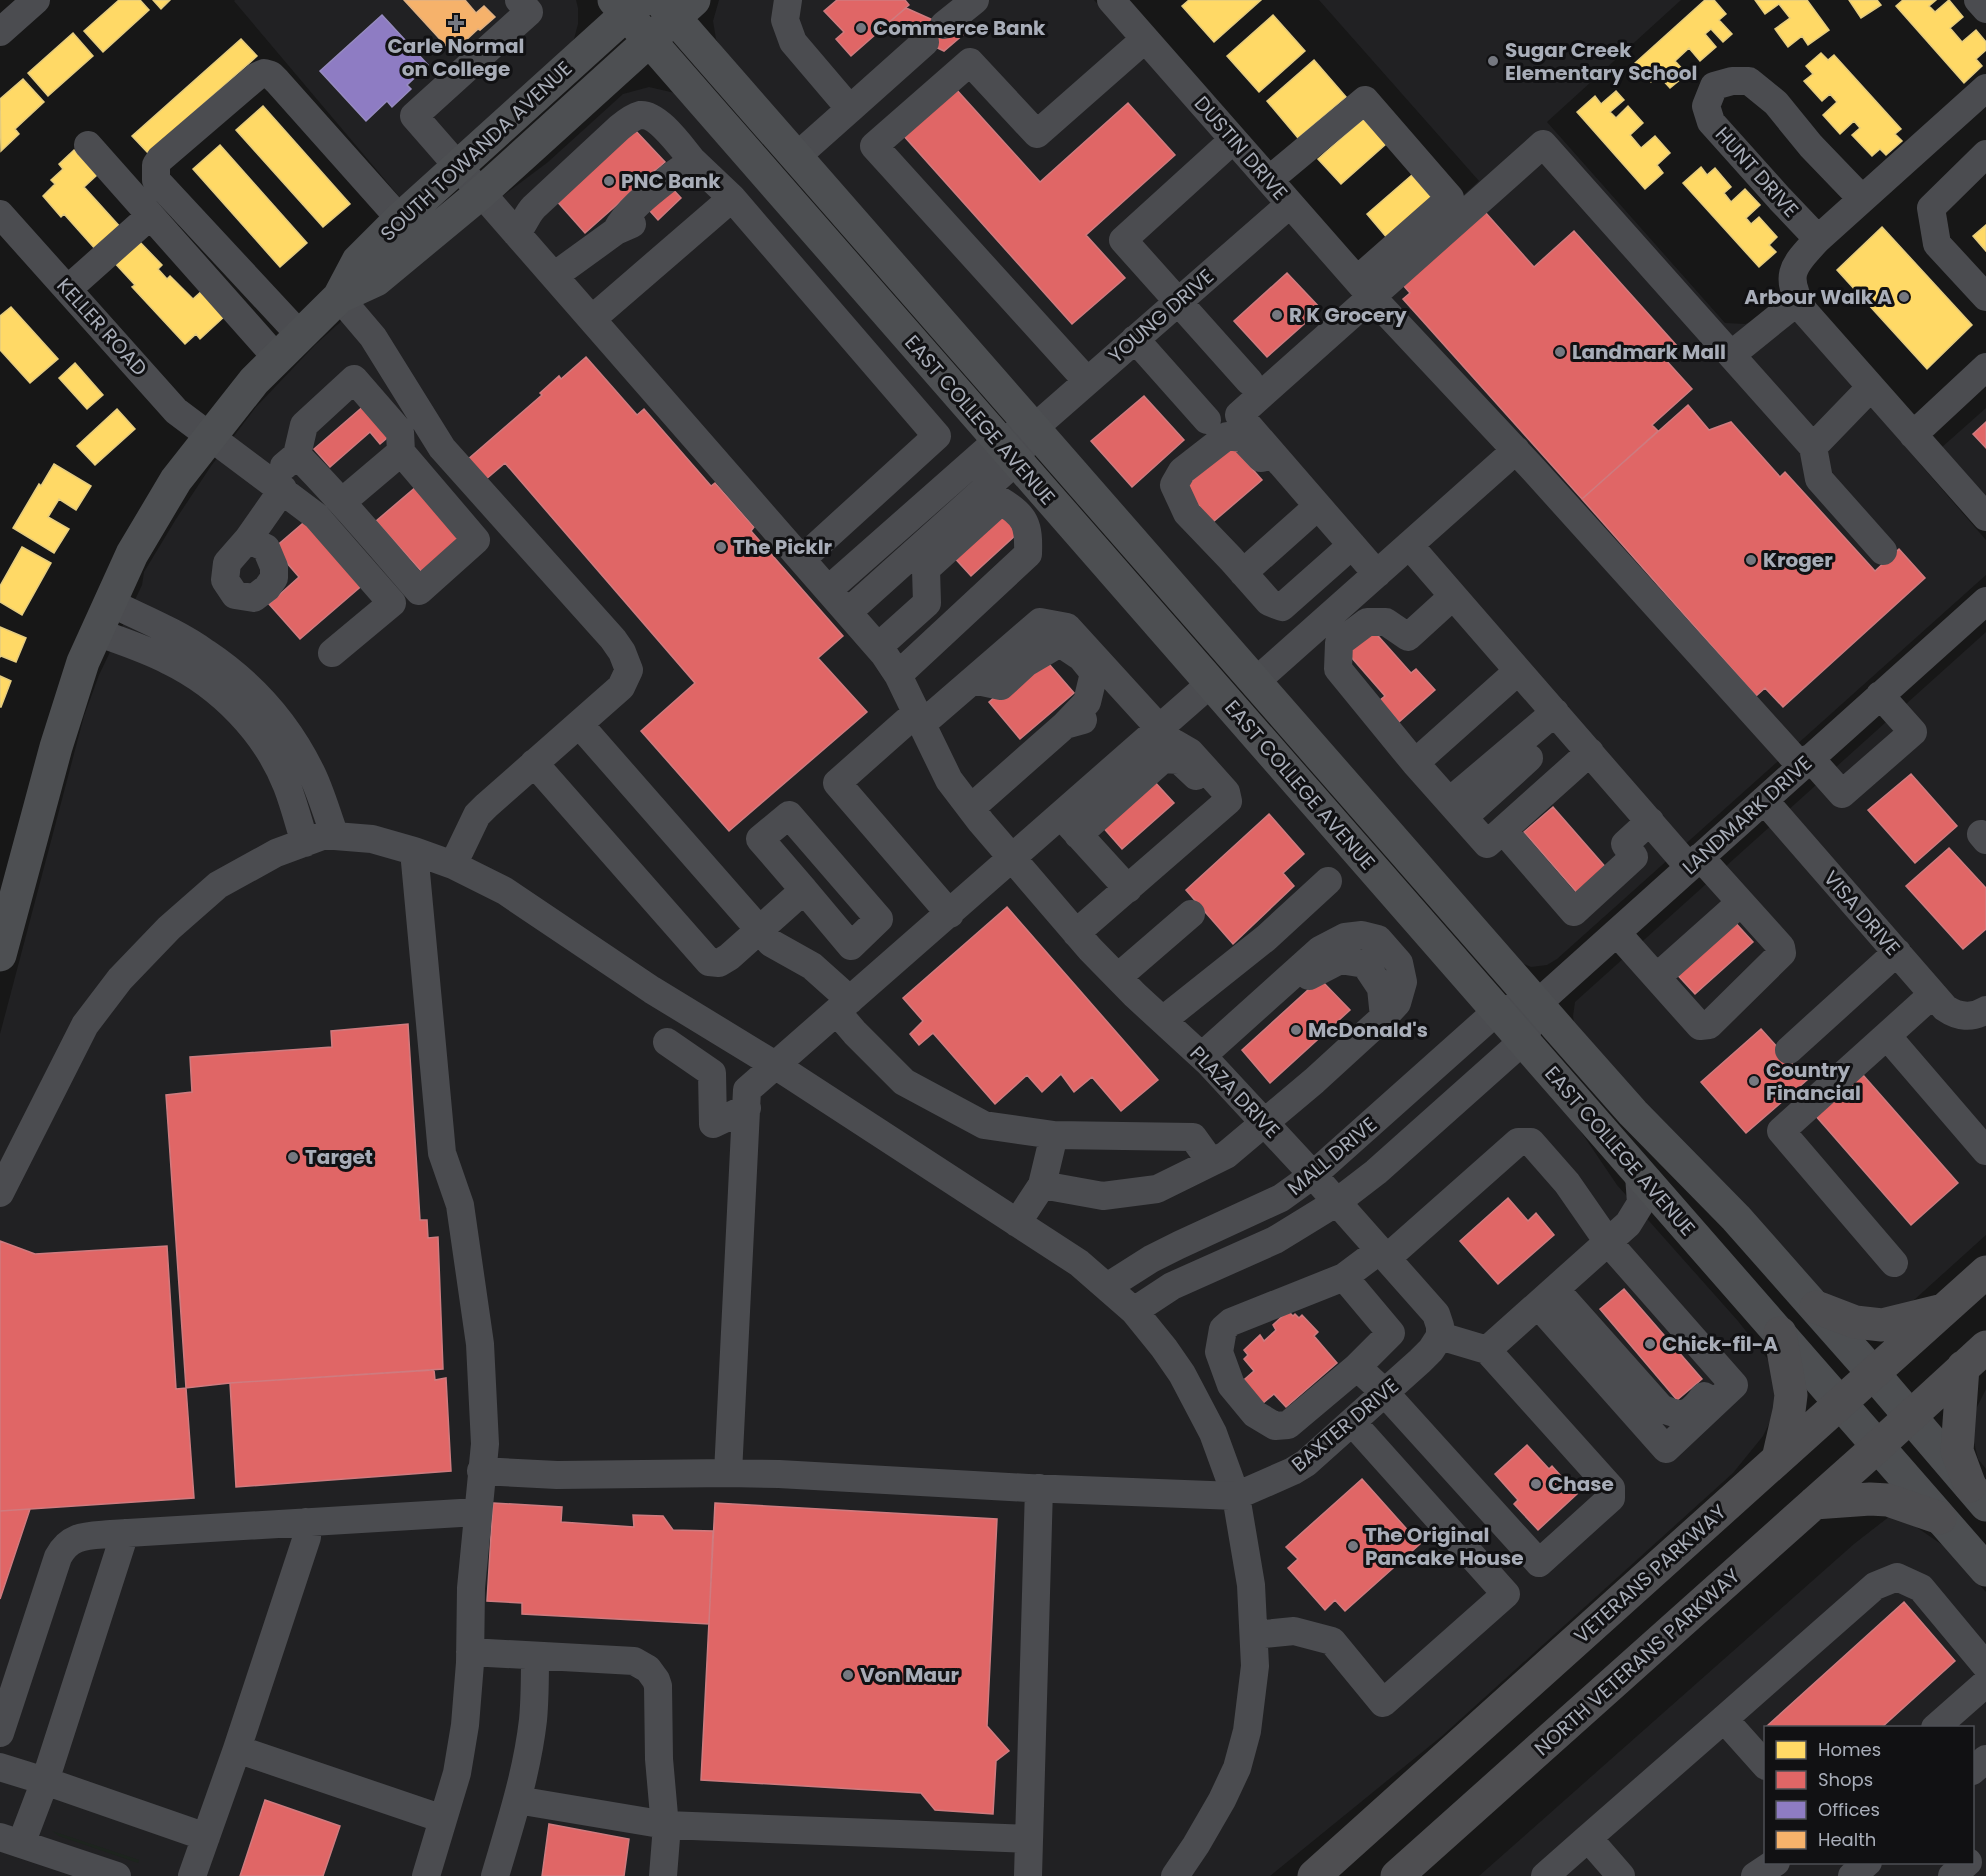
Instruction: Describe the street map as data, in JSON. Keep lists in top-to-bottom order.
{
  "streets": {
    "highway": ["VETERANS PARKWAY", "NORTH VETERANS PARKWAY"],
    "main road": ["SOUTH TOWANDA AVENUE", "EAST COLLEGE AVENUE"],
    "street": [
      "DUSTIN DRIVE",
      "HUNT DRIVE",
      "YOUNG DRIVE",
      "KELLER ROAD",
      "LANDMARK DRIVE",
      "VISA DRIVE",
      "PLAZA DRIVE",
      "MALL DRIVE",
      "BAXTER DRIVE"
    ]
  },
  "crossings": [
    ["DUSTIN DRIVE", "YOUNG DRIVE"],
    ["DUSTIN DRIVE", "LANDMARK DRIVE"],
    ["SOUTH TOWANDA AVENUE", "KELLER ROAD"],
    ["SOUTH TOWANDA AVENUE", "EAST COLLEGE AVENUE"],
    ["SOUTH TOWANDA AVENUE", "PLAZA DRIVE"],
    ["YOUNG DRIVE", "EAST COLLEGE AVENUE"],
    ["EAST COLLEGE AVENUE", "LANDMARK DRIVE"],
    ["EAST COLLEGE AVENUE", "MALL DRIVE"],
    ["EAST COLLEGE AVENUE", "VETERANS PARKWAY"],
    ["EAST COLLEGE AVENUE", "NORTH VETERANS PARKWAY"],
    ["LANDMARK DRIVE", "VISA DRIVE"],
    ["LANDMARK DRIVE", "MALL DRIVE"],
    ["PLAZA DRIVE", "MALL DRIVE"],
    ["PLAZA DRIVE", "BAXTER DRIVE"]
  ],
  "places": {
    "health": ["Carle Normal on College"],
    "other": [
      "Commerce Bank",
      "Sugar Creek Elementary School",
      "PNC Bank",
      "Arbour Walk A",
      "R K Grocery",
      "Landmark Mall",
      "The Picklr",
      "Kroger",
      "McDonald's",
      "Country Financial",
      "Target",
      "Chick-fil-A",
      "Chase",
      "The Original Pancake House",
      "Von Maur"
    ]
  },
  "legend": [
    "Homes",
    "Shops",
    "Offices",
    "Health"
  ]
}
